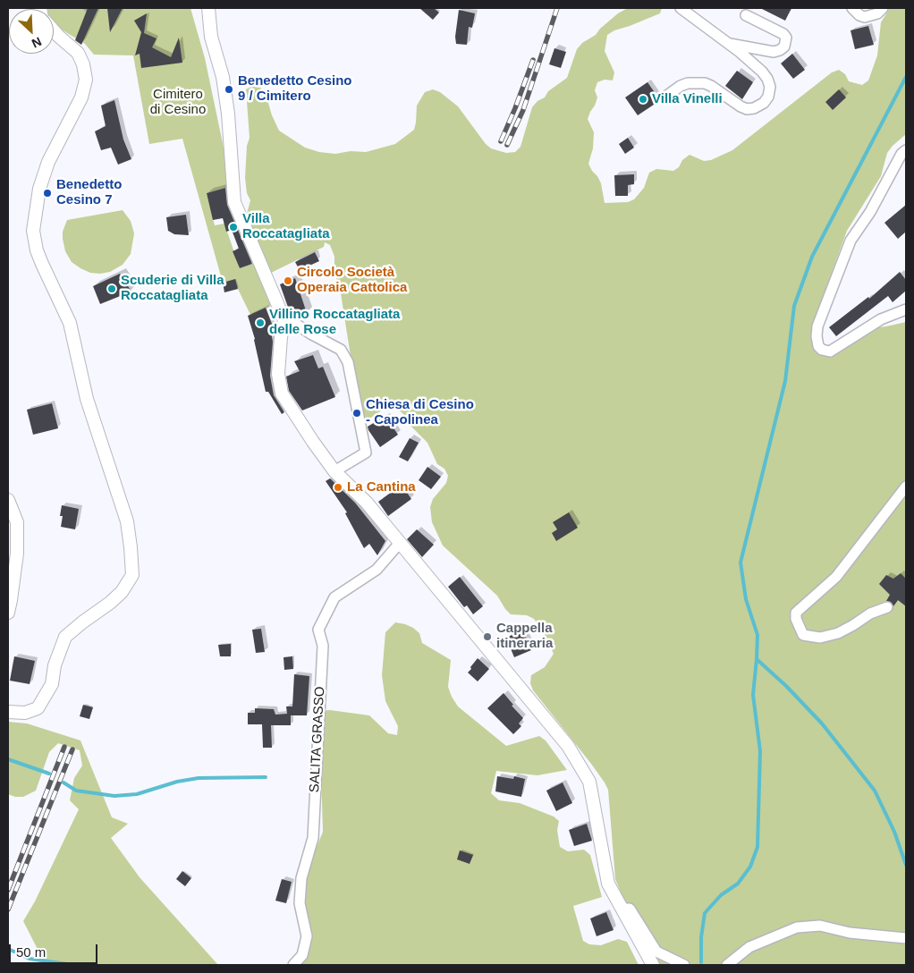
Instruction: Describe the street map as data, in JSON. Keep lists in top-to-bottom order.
{
  "streets": {
    "street": ["SALITA GRASSO"]
  },
  "parks": ["Cimitero di Cesino"],
  "places": [
    "Benedetto Cesino 9 / Cimitero",
    "Villa Vinelli",
    "Benedetto Cesino 7",
    "Villa Roccatagliata",
    "Circolo Società Operaia Cattolica",
    "Scuderie di Villa Roccatagliata",
    "Villino Roccatagliata delle Rose",
    "Chiesa di Cesino - Capolinea",
    "La Cantina",
    "Cappella itineraria"
  ],
  "scale_bar": "50 m",
  "north": "bottom right"
}
